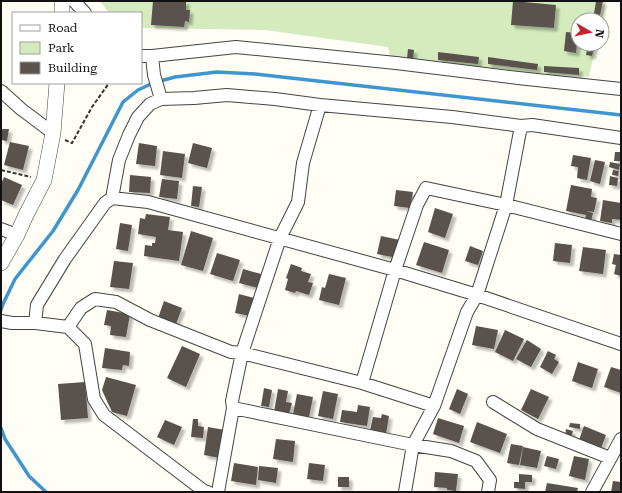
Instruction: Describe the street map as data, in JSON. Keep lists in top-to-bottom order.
{
  "legend": ["Road", "Park", "Building"],
  "north": "right"
}
